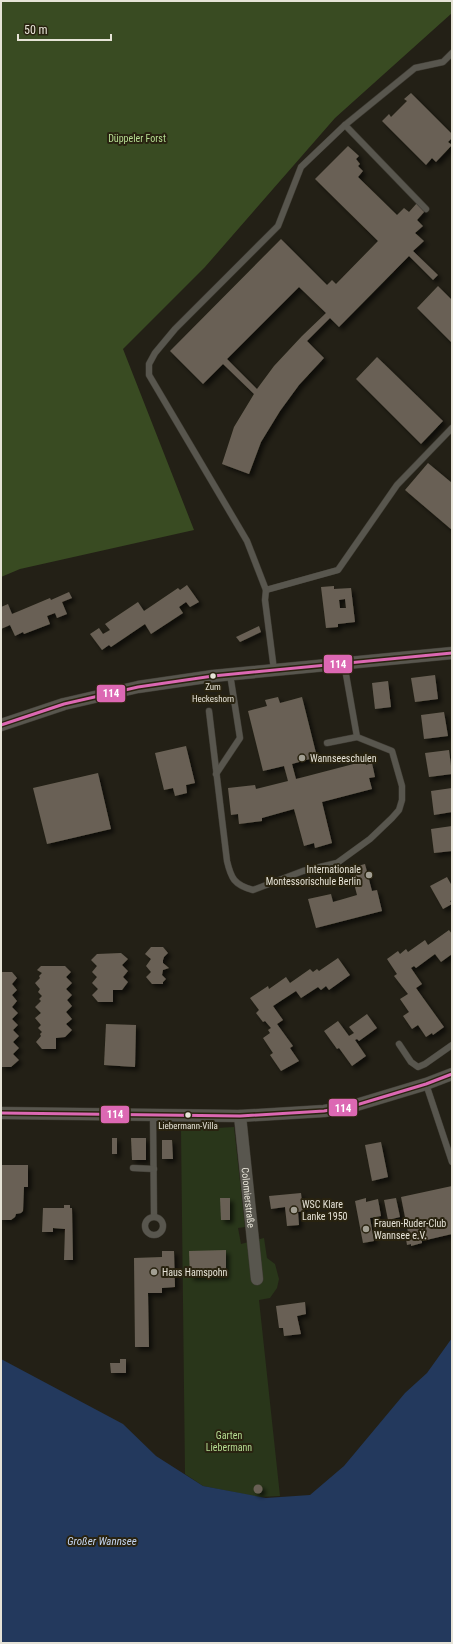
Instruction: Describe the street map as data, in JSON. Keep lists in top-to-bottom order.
{
  "streets": {
    "street": ["Colomierstraße"]
  },
  "water": ["Großer Wannsee"],
  "parks": ["Düppeler Forst", "Garten Liebermann"],
  "places": [
    "Zum Heckeshorn",
    "Wannseeschulen",
    "Internationale Montessorischule Berlin",
    "Liebermann-Villa",
    "WSC Klare Lanke 1950",
    "Frauen-Ruder-Club Wannsee e.V.",
    "Haus Hamspohn"
  ],
  "lines": ["transit line 114"],
  "scale_bar": "50 m"
}
